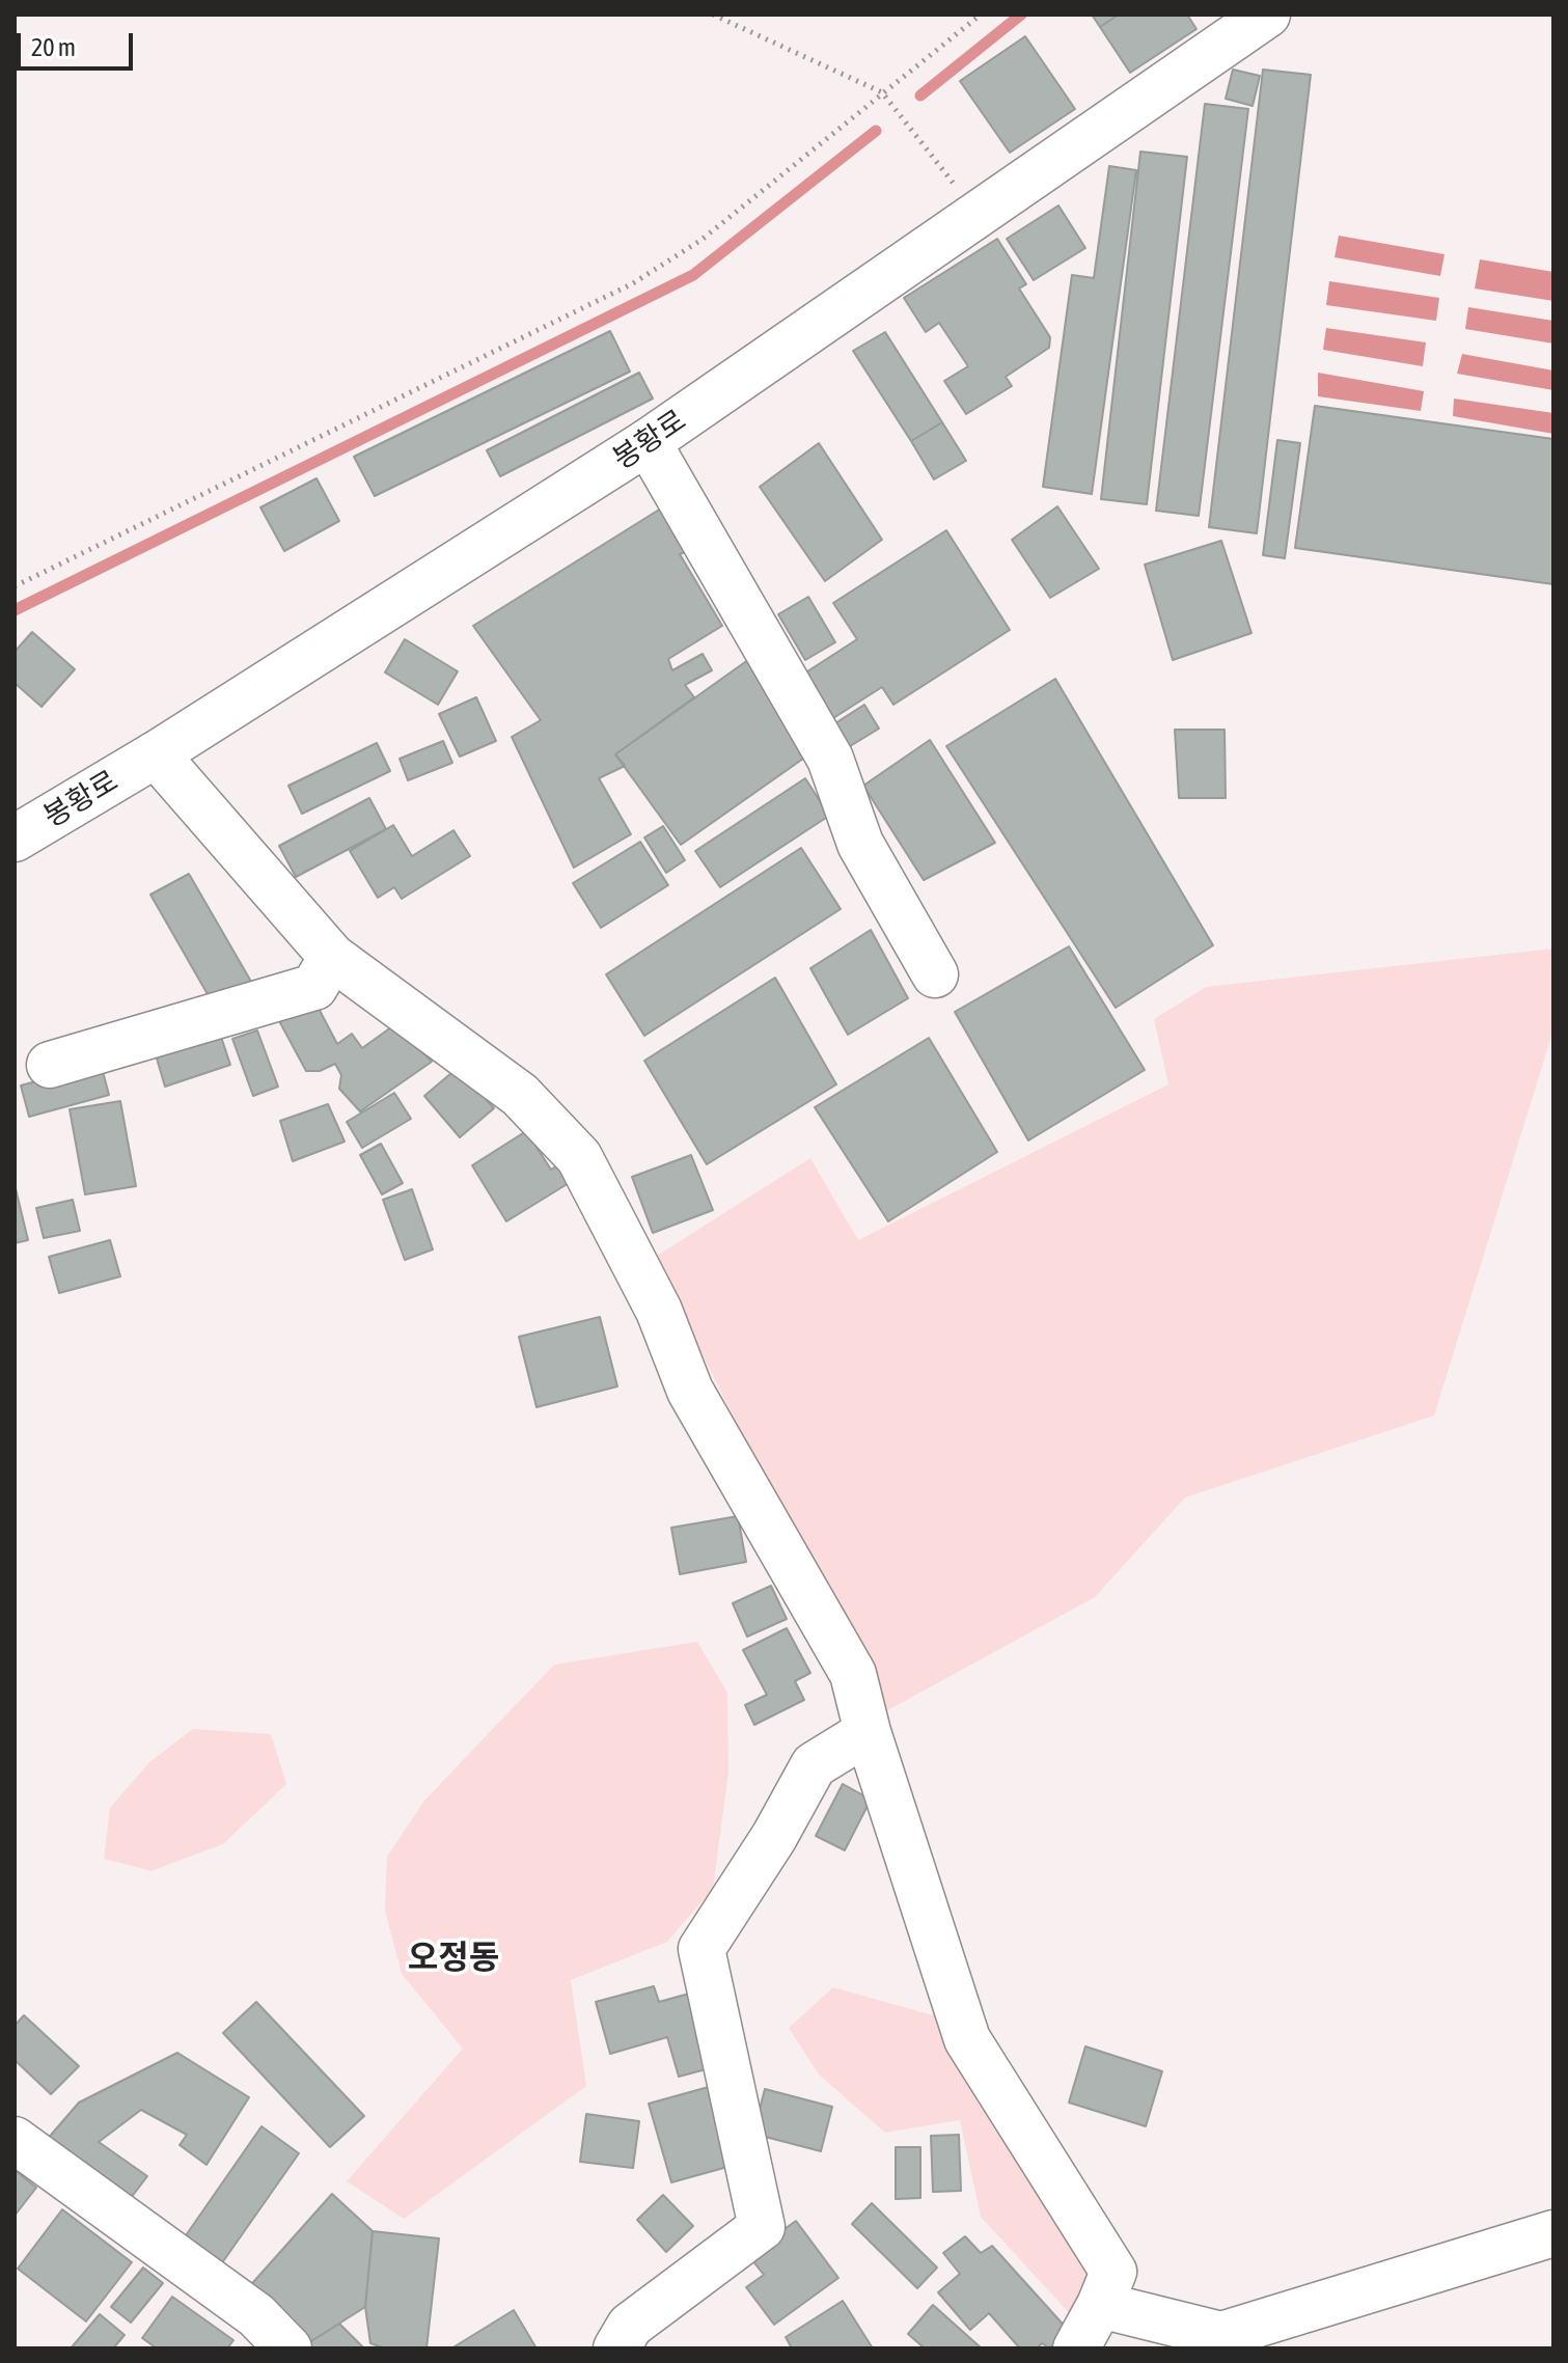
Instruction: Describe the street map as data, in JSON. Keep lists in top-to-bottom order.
{
  "streets": {
    "street": ["봉황로"]
  },
  "districts": ["오정동"],
  "scale_bar": "20 m"
}
